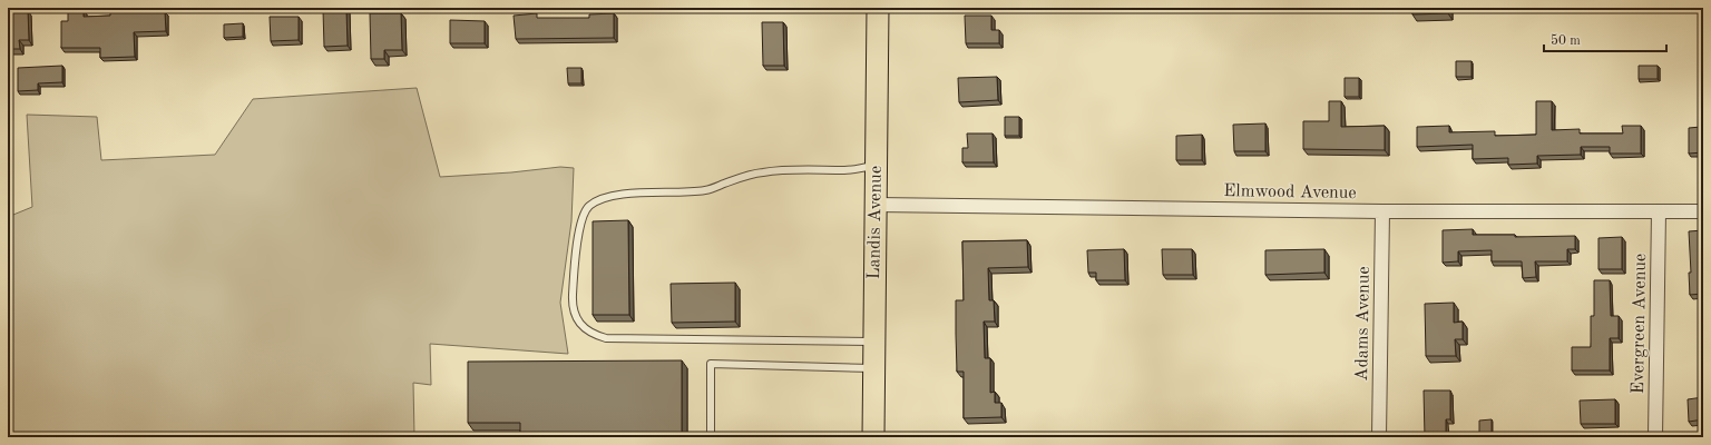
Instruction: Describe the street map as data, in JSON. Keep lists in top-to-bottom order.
{
  "streets": {
    "main road": ["Landis Avenue"],
    "street": ["Elmwood Avenue", "Adams Avenue", "Evergreen Avenue"]
  },
  "crossings": [
    ["Elmwood Avenue", "Landis Avenue"],
    ["Elmwood Avenue", "Adams Avenue"],
    ["Elmwood Avenue", "Evergreen Avenue"]
  ],
  "scale_bar": "50 m"
}
